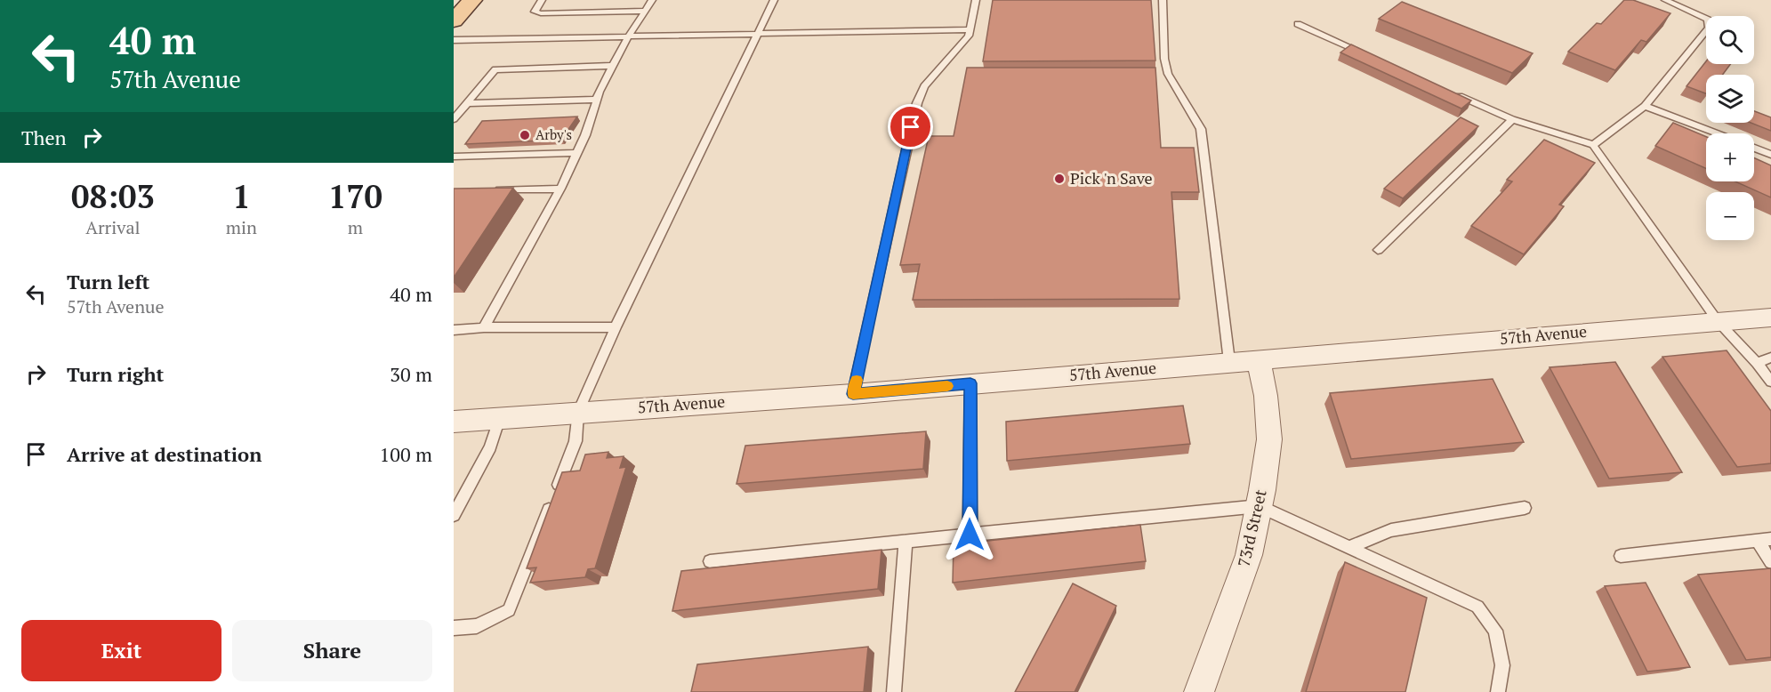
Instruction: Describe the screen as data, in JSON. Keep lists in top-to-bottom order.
{
  "streets": {
    "street": ["57th Avenue", "73rd Street"]
  },
  "crossings": [
    ["57th Avenue", "73rd Street"]
  ],
  "places": ["Arby's", "Pick 'n Save"],
  "page": {
    "turn": ["40 m", "57th Avenue"],
    "map_buttons": ["+", "−"],
    "then": "Then",
    "eta": [
      "08:03",
      "Arrival",
      "1",
      "min",
      "170",
      "m"
    ],
    "list": [
      {
        "name": "Turn left",
        "note": "57th Avenue",
        "value": "40 m"
      },
      {
        "name": "Turn right",
        "value": "30 m"
      },
      {
        "name": "Arrive at destination",
        "value": "100 m"
      }
    ],
    "buttons": ["Exit", "Share"]
  }
}
